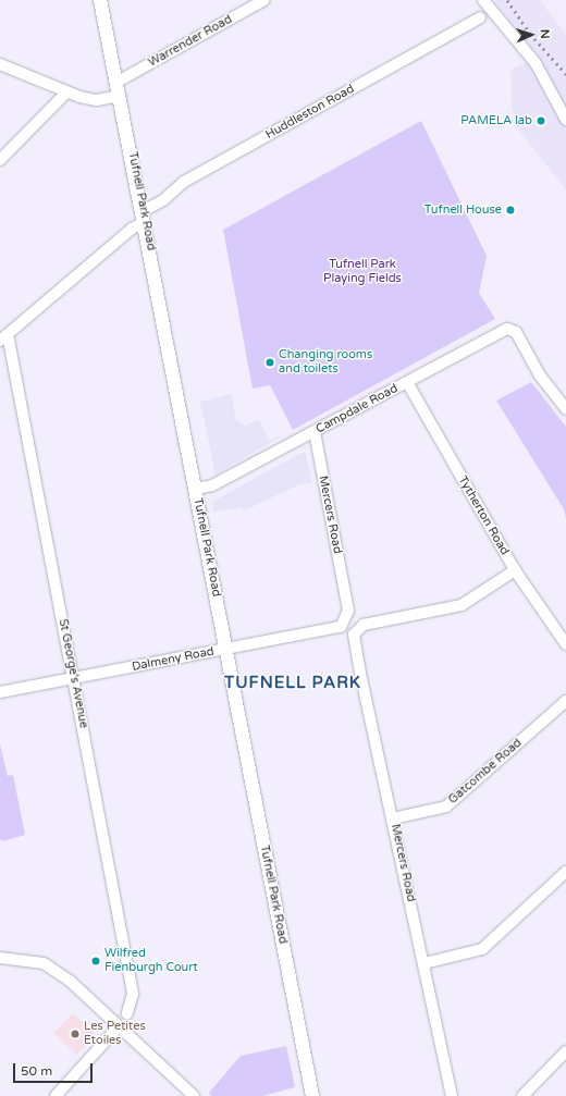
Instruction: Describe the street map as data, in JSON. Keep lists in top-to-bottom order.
{
  "streets": {
    "street": [
      "Warrender Road",
      "Huddleston Road",
      "Tufnell Park Road",
      "Campdale Road",
      "Mercers Road",
      "Tytherton Road",
      "Dalmeny Road",
      "St George's Avenue",
      "Gatcombe Road"
    ]
  },
  "crossings": [
    ["Warrender Road", "Tufnell Park Road"],
    ["Huddleston Road", "Tufnell Park Road"],
    ["Huddleston Road", "St George's Avenue"],
    ["Tufnell Park Road", "Campdale Road"],
    ["Tufnell Park Road", "Dalmeny Road"],
    ["Campdale Road", "Mercers Road"],
    ["Campdale Road", "Tytherton Road"],
    ["Mercers Road", "Tytherton Road"],
    ["Mercers Road", "Dalmeny Road"],
    ["Mercers Road", "Gatcombe Road"],
    ["Dalmeny Road", "St George's Avenue"]
  ],
  "districts": ["TUFNELL PARK"],
  "parks": ["Tufnell Park Playing Fields"],
  "places": [
    "PAMELA lab",
    "Tufnell House",
    "Changing rooms and toilets",
    "Wilfred Fienburgh Court",
    "Les Petites Etoiles"
  ],
  "scale_bar": "50 m",
  "north": "right"
}
